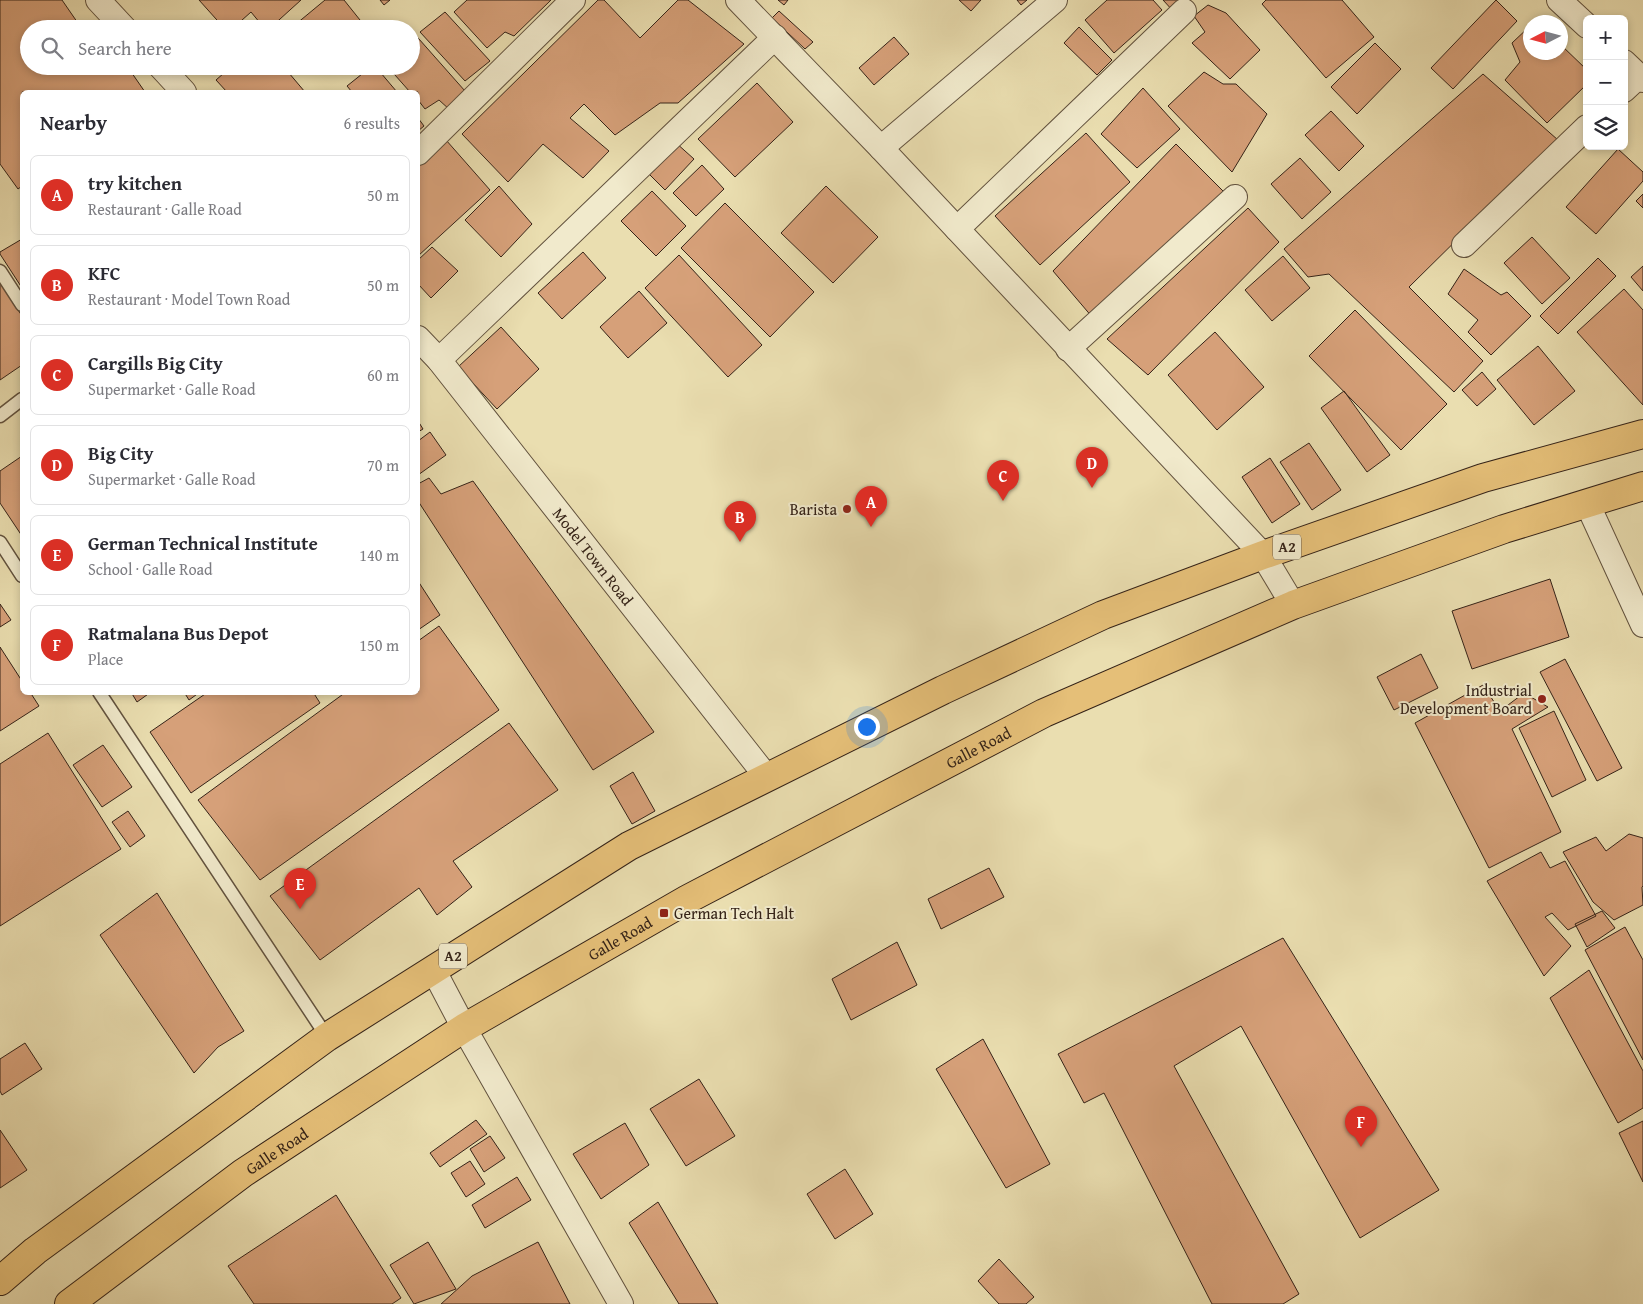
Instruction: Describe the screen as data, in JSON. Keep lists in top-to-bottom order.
{
  "streets": {
    "highway": ["A2", "Galle Road"],
    "street": ["Model Town Road"]
  },
  "crossings": [
    ["A2", "Model Town Road"]
  ],
  "places": {
    "other": ["Barista", "Industrial Development Board"],
    "transit": ["German Tech Halt"]
  },
  "north": "left",
  "page": {
    "map_buttons": ["+", "−"],
    "search": "Search here",
    "heading": ["Nearby", "6 results"],
    "list": [
      {
        "mark": "A",
        "name": "try kitchen",
        "note": "Restaurant · Galle Road",
        "value": "50 m"
      },
      {
        "mark": "B",
        "name": "KFC",
        "note": "Restaurant · Model Town Road",
        "value": "50 m"
      },
      {
        "mark": "C",
        "name": "Cargills Big City",
        "note": "Supermarket · Galle Road",
        "value": "60 m"
      },
      {
        "mark": "D",
        "name": "Big City",
        "note": "Supermarket · Galle Road",
        "value": "70 m"
      },
      {
        "mark": "E",
        "name": "German Technical Institute",
        "note": "School · Galle Road",
        "value": "140 m"
      },
      {
        "mark": "F",
        "name": "Ratmalana Bus Depot",
        "note": "Place",
        "value": "150 m"
      }
    ],
    "pins": [
      "D",
      "C",
      "A",
      "B",
      "E",
      "F"
    ]
  }
}
